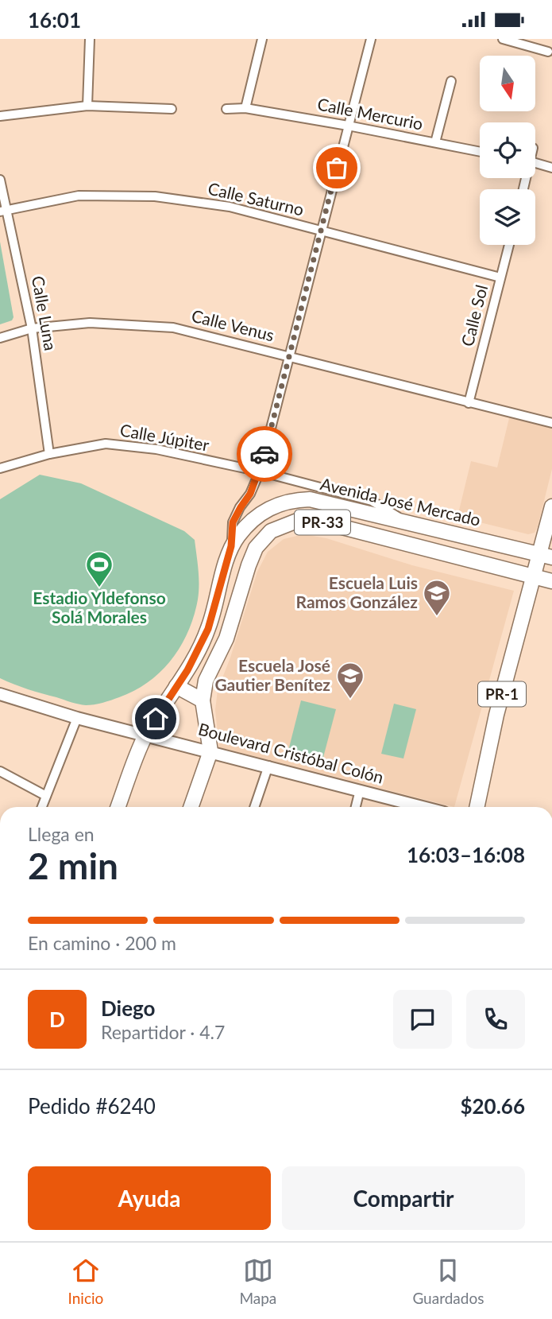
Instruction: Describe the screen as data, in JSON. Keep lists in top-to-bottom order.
{
  "streets": {
    "main road": ["Avenida José Mercado", "PR-33", "PR-1"],
    "street": [
      "Calle Mercurio",
      "Calle Saturno",
      "Calle Luna",
      "Calle Sol",
      "Calle Venus",
      "Calle Júpiter",
      "Boulevard Cristóbal Colón"
    ]
  },
  "crossings": [
    ["Calle Saturno", "Calle Luna"],
    ["Calle Saturno", "Calle Sol"],
    ["Calle Luna", "Calle Venus"],
    ["Calle Luna", "Calle Júpiter"],
    ["Calle Sol", "Calle Venus"],
    ["Calle Júpiter", "Avenida José Mercado"],
    ["Avenida José Mercado", "PR-33"],
    ["Avenida José Mercado", "PR-1"],
    ["Avenida José Mercado", "Boulevard Cristóbal Colón"],
    ["PR-33", "PR-1"],
    ["PR-33", "Boulevard Cristóbal Colón"]
  ],
  "places": {
    "sports": ["Estadio Yldefonso Solá Morales"],
    "school or university": ["Escuela Luis Ramos González", "Escuela José Gautier Benítez"]
  },
  "north": "bottom",
  "page": {
    "status": "16:01",
    "heading": ["2 min", "Llega en", "16:03–16:08"],
    "panel": [
      "Diego",
      "Repartidor · 4.7",
      "Pedido #6240",
      "$20.66"
    ],
    "bar": "En camino · 200 m",
    "round": "D",
    "buttons": ["Ayuda", "Compartir"],
    "tabs": ["Inicio", "Mapa", "Guardados"]
  }
}
